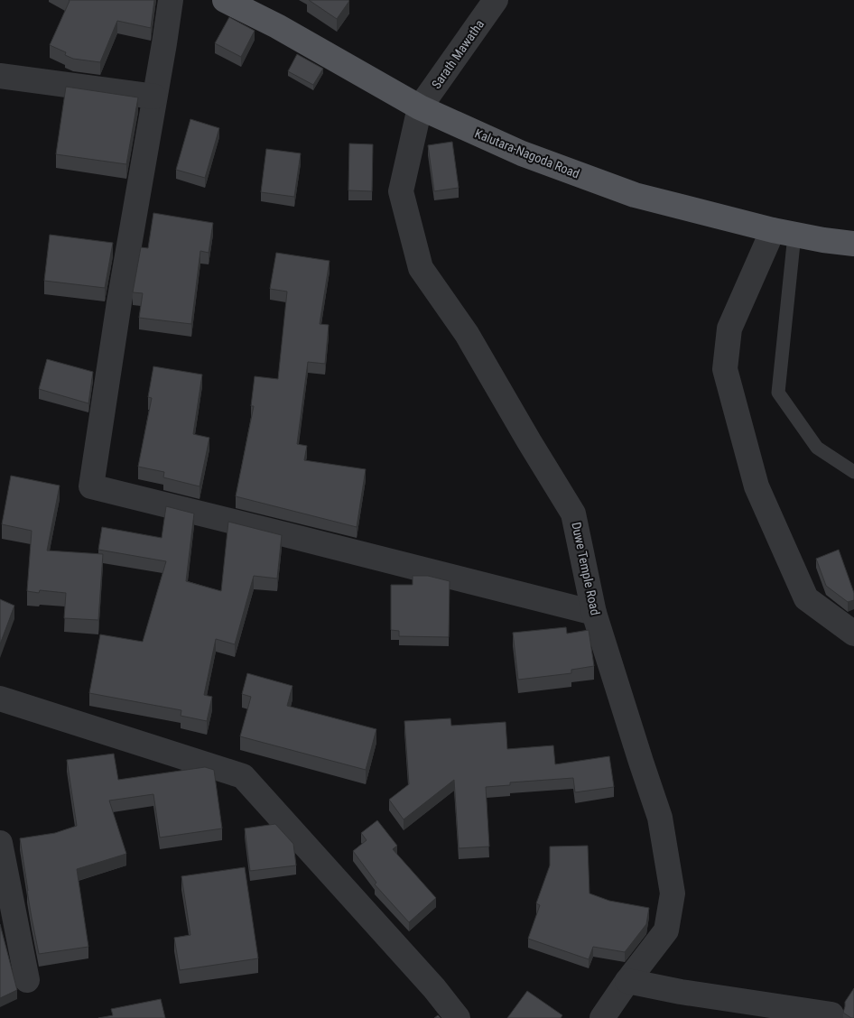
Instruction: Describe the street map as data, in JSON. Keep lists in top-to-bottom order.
{
  "streets": {
    "main road": ["Kalutara-Nagoda Road"],
    "street": ["Sarath Mawatha", "Duwe Temple Road"]
  },
  "crossings": [
    ["Sarath Mawatha", "Kalutara-Nagoda Road"],
    ["Sarath Mawatha", "Duwe Temple Road"],
    ["Kalutara-Nagoda Road", "Duwe Temple Road"]
  ]
}
